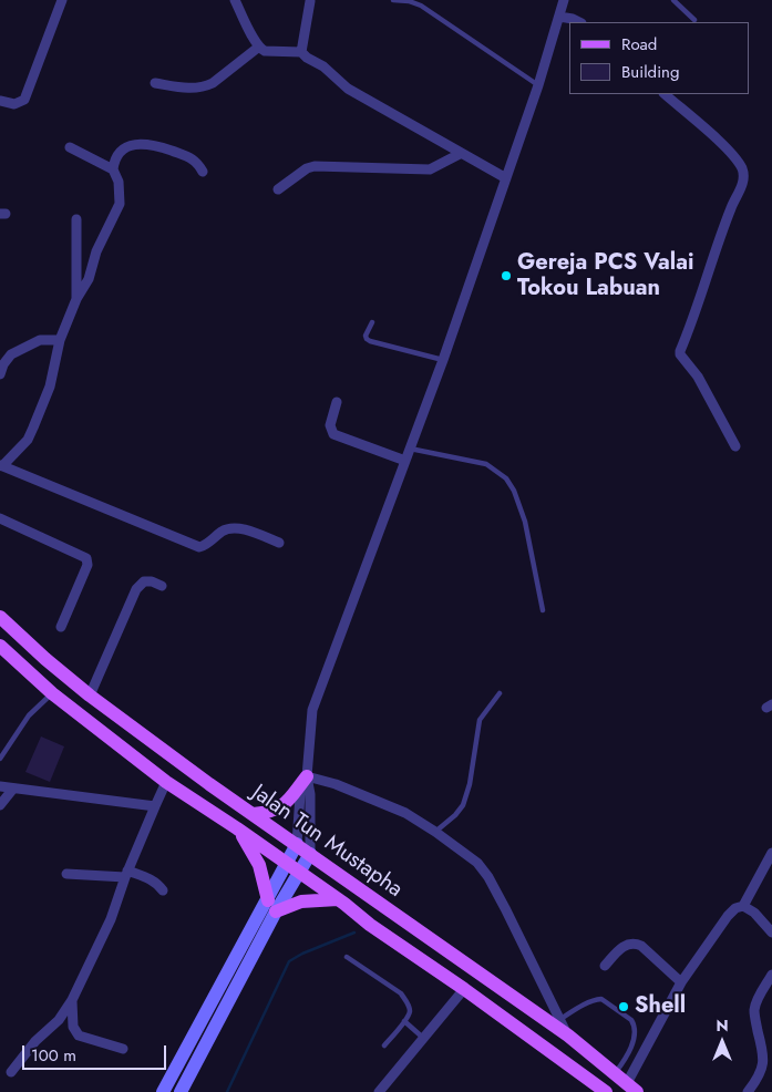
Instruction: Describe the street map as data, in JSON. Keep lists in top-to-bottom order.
{
  "streets": {
    "main road": ["Jalan Tun Mustapha"]
  },
  "places": ["Gereja PCS Valai Tokou Labuan", "Shell"],
  "legend": ["Road", "Building"],
  "scale_bar": "100 m",
  "north": "top"
}
